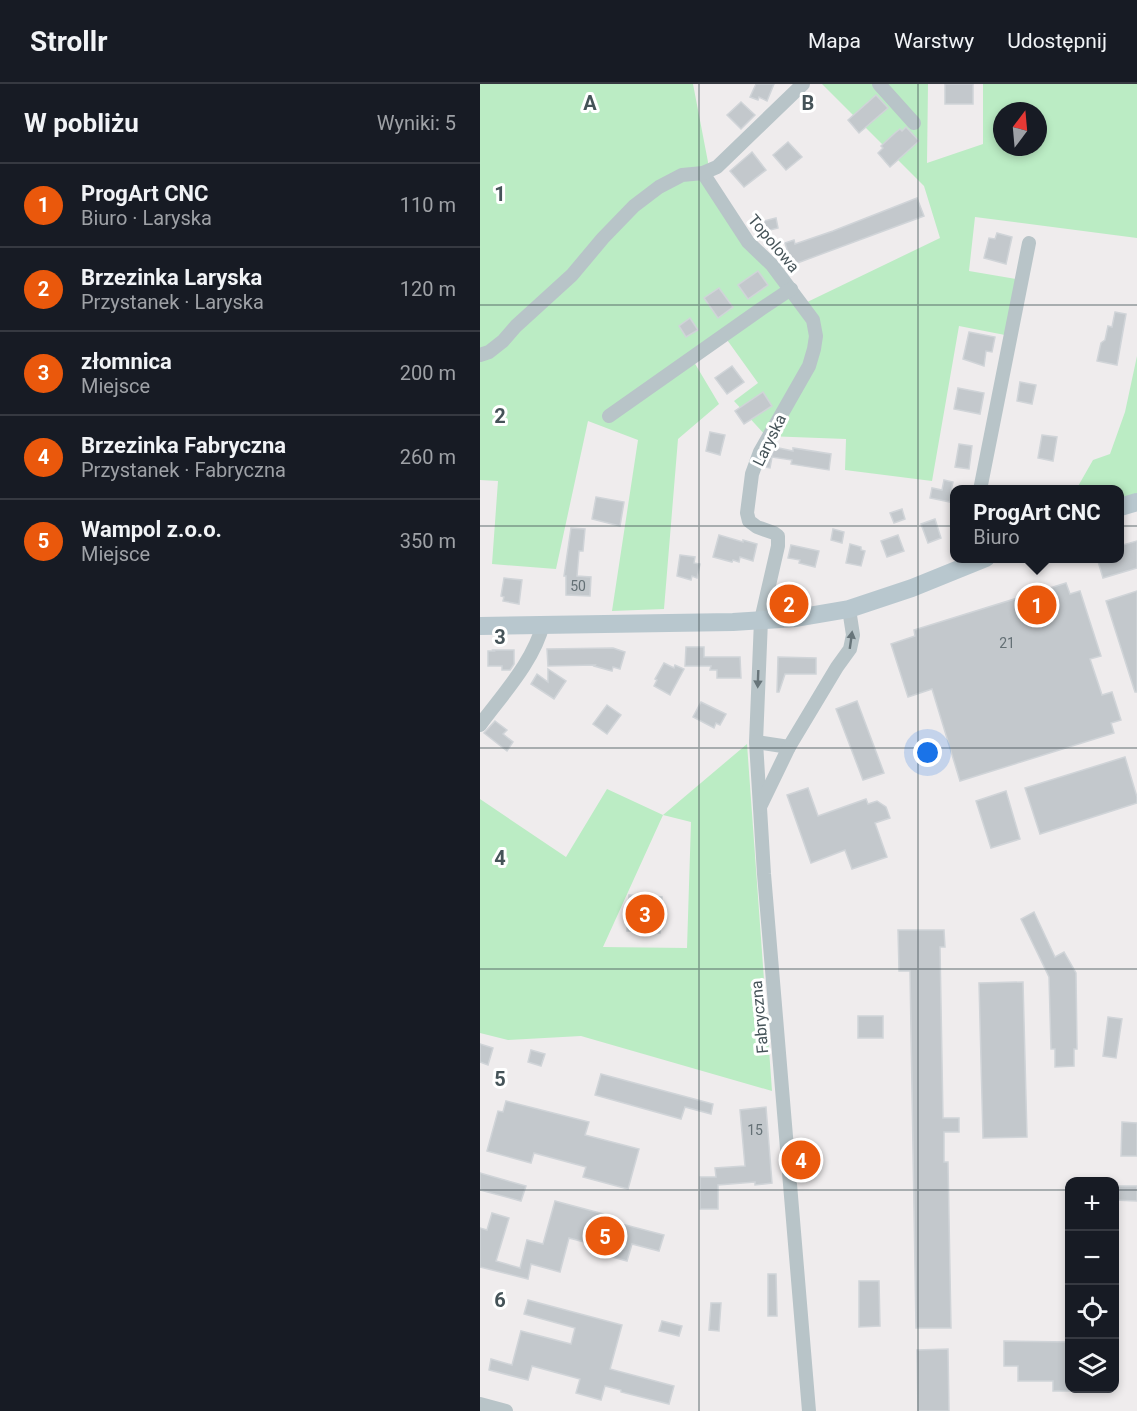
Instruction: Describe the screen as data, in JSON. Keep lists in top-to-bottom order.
{
  "streets": {
    "street": ["Topolowa", "Laryska", "Fabryczna"]
  },
  "crossings": [
    ["Topolowa", "Laryska"],
    ["Laryska", "Fabryczna"]
  ],
  "house_numbers": ["50", "21", "15"],
  "north": "top",
  "page": {
    "header": "Strollr",
    "nav": ["Mapa", "Warstwy", "Udostępnij"],
    "heading": ["W pobliżu", "Wyniki: 5"],
    "list": [
      {
        "mark": "1",
        "name": "ProgArt CNC",
        "note": "Biuro · Laryska",
        "value": "110 m"
      },
      {
        "mark": "2",
        "name": "Brzezinka Laryska",
        "note": "Przystanek · Laryska",
        "value": "120 m"
      },
      {
        "mark": "3",
        "name": "złomnica",
        "note": "Miejsce",
        "value": "200 m"
      },
      {
        "mark": "4",
        "name": "Brzezinka Fabryczna",
        "note": "Przystanek · Fabryczna",
        "value": "260 m"
      },
      {
        "mark": "5",
        "name": "Wampol z.o.o.",
        "note": "Miejsce",
        "value": "350 m"
      }
    ],
    "popup": ["ProgArt CNC", "Biuro"],
    "pins": [
      "2",
      "1",
      "3",
      "4",
      "5"
    ],
    "map_buttons": ["+", "−"]
  },
  "grid": {
    "columns": ["A", "B"],
    "rows": [
      "1",
      "2",
      "3",
      "4",
      "5",
      "6"
    ]
  }
}
